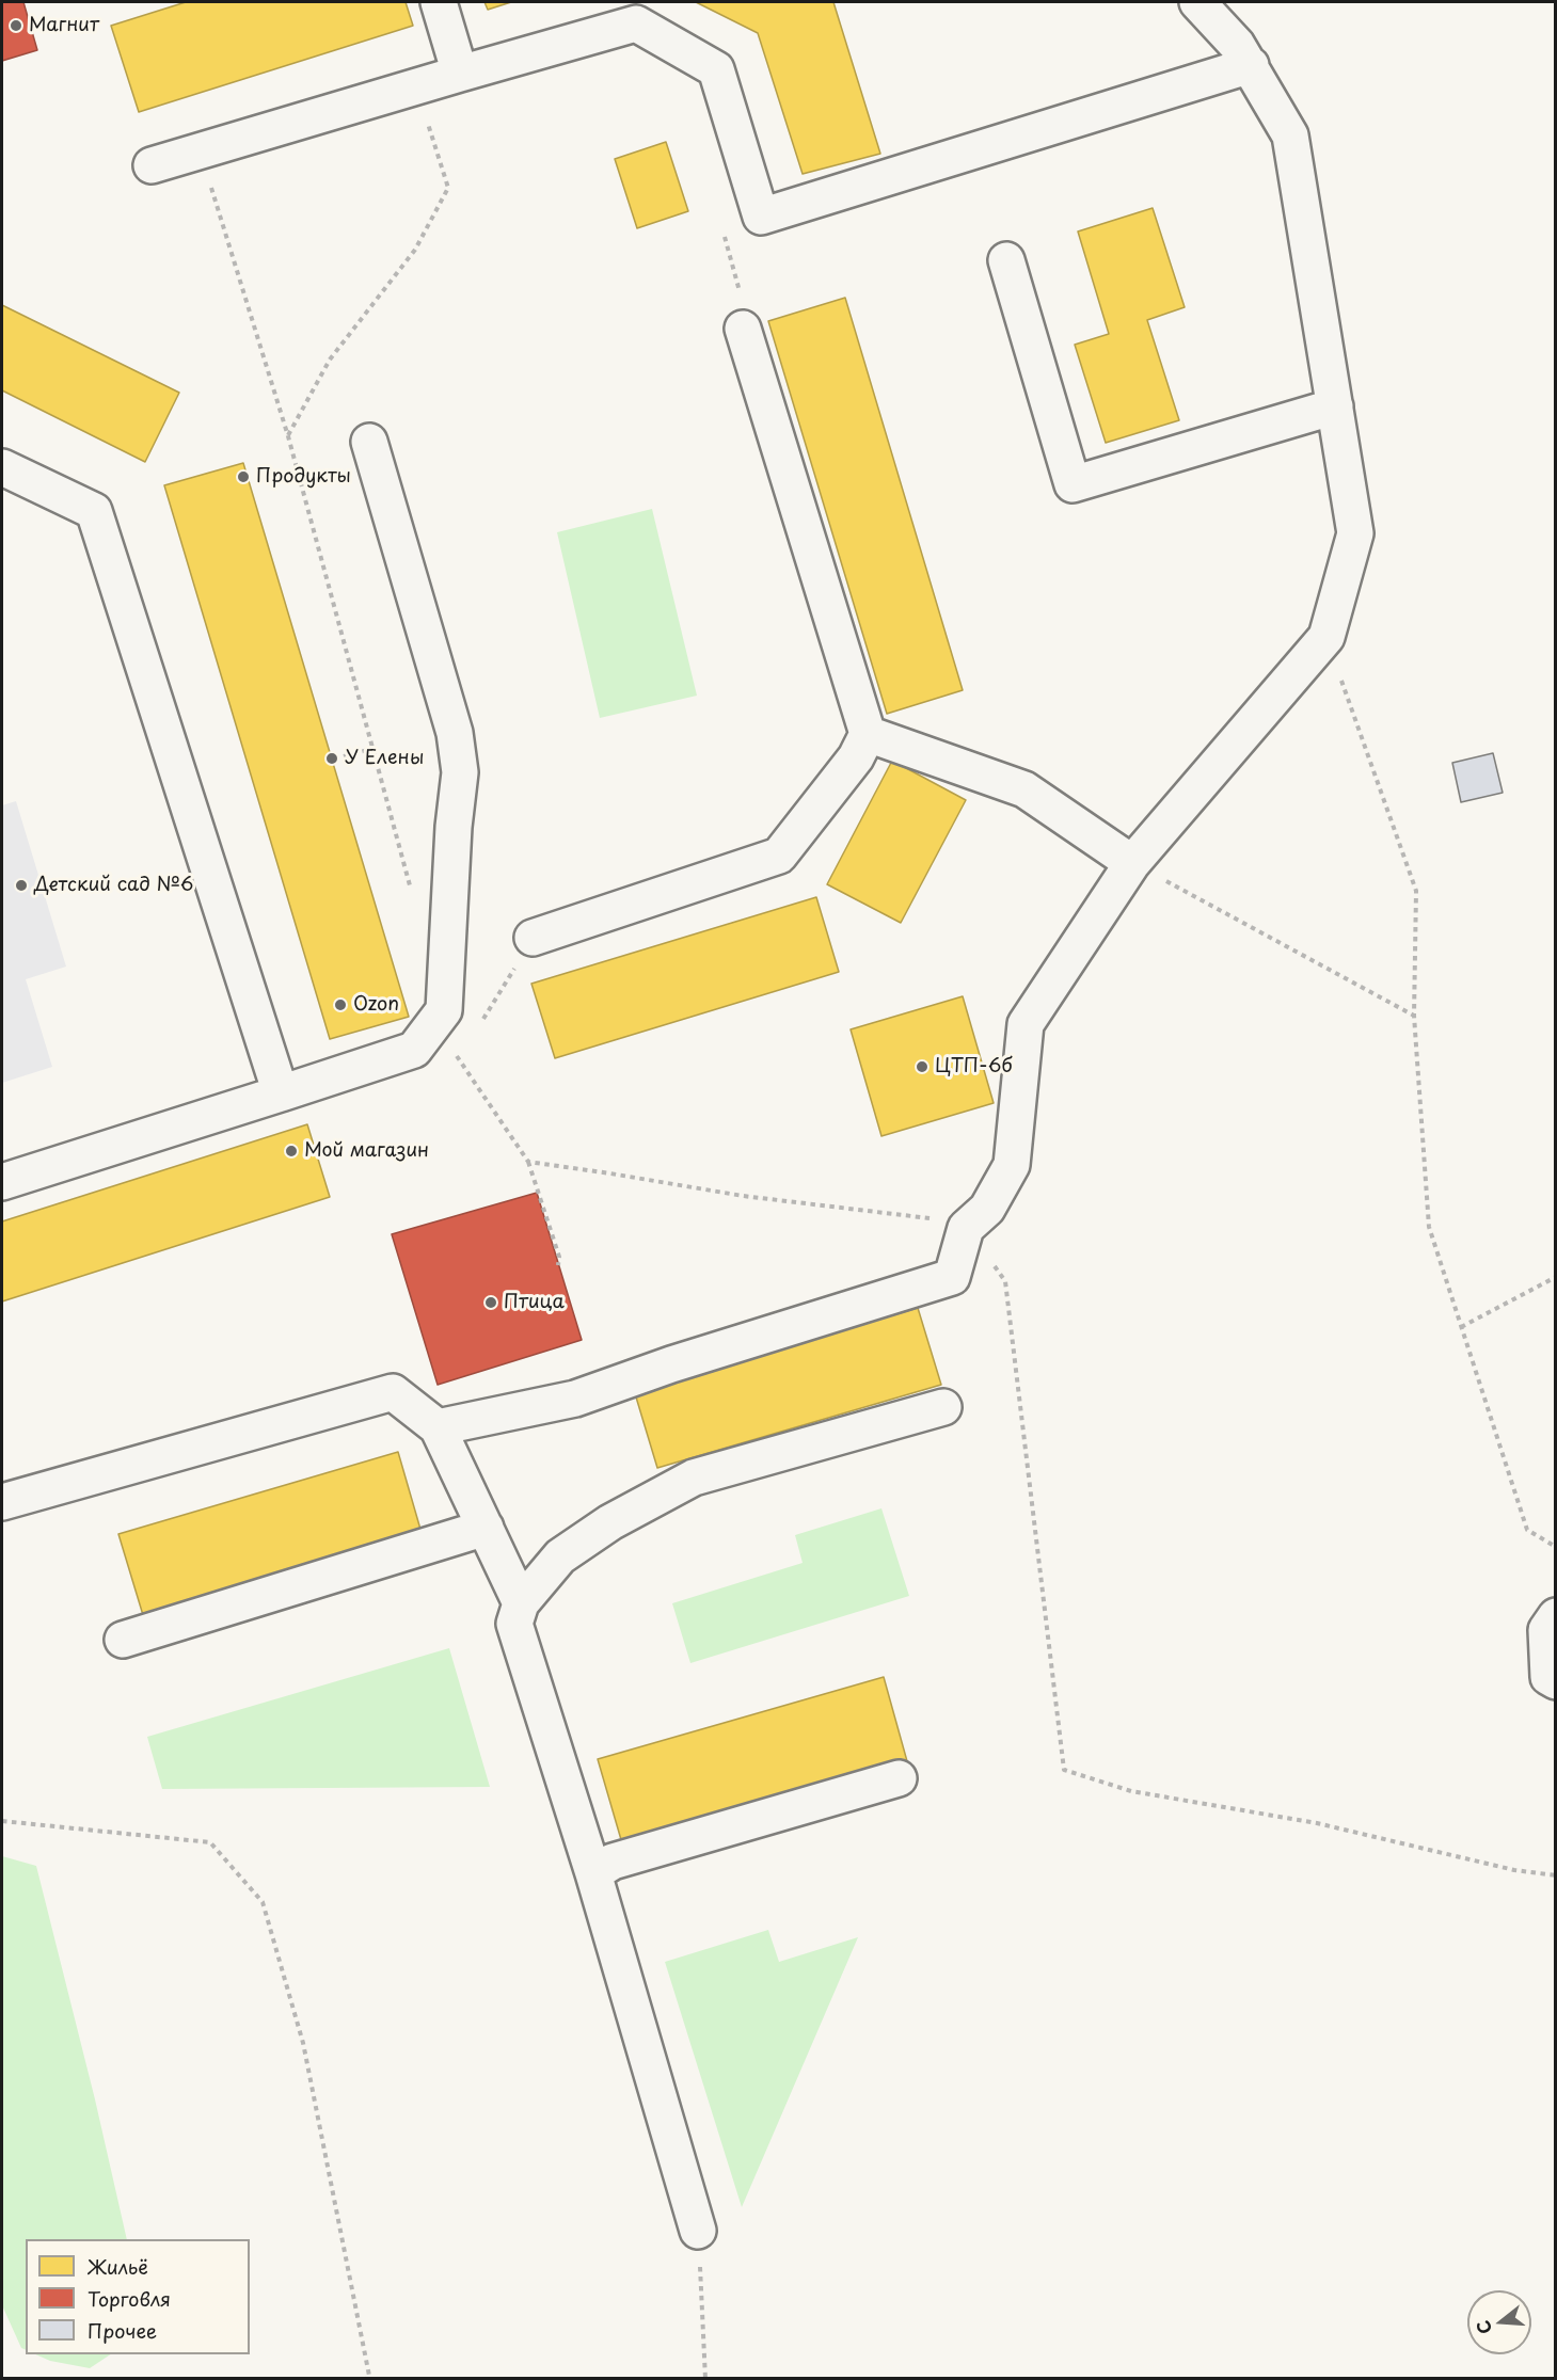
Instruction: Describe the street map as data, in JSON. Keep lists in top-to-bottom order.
{
  "places": [
    "Магнит",
    "Продукты",
    "У Елены",
    "Детский сад №6",
    "Ozon",
    "ЦТП-6б",
    "Мой магазин",
    "Птица"
  ],
  "legend": ["Жильё", "Торговля", "Прочее"],
  "north": "left"
}
